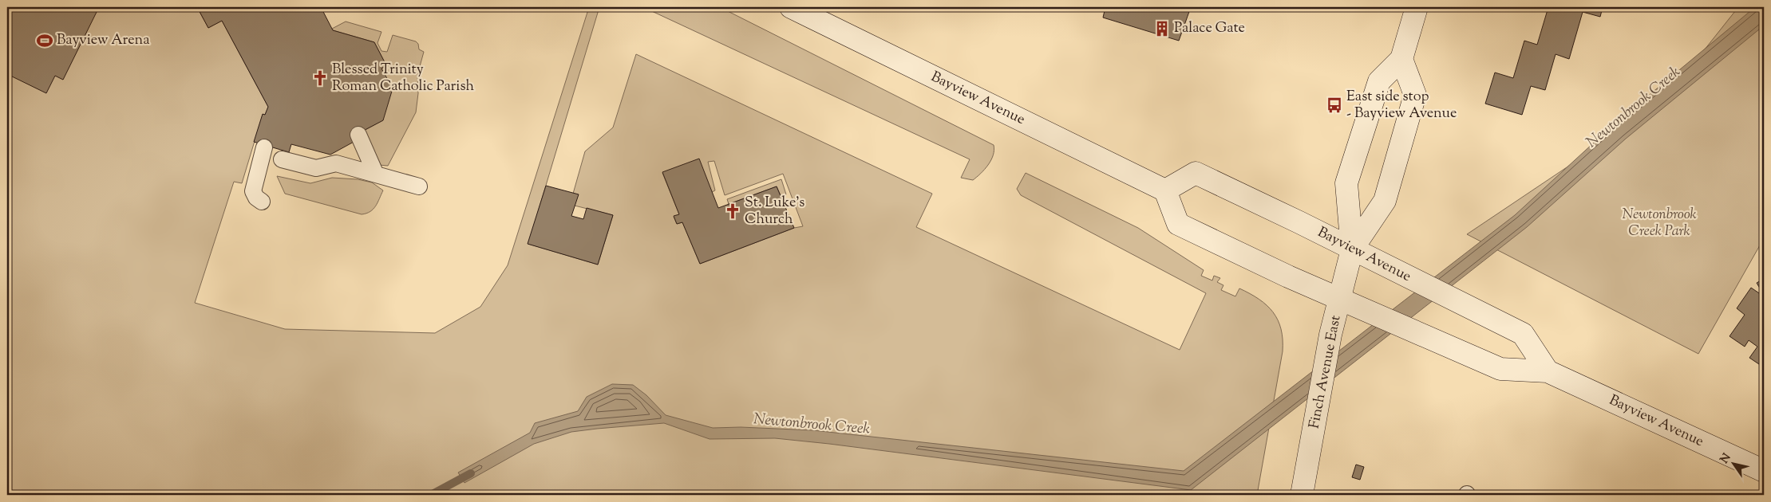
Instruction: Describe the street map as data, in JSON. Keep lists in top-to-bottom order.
{
  "streets": {
    "main road": ["Bayview Avenue", "Finch Avenue East"]
  },
  "crossings": [
    ["Bayview Avenue", "Finch Avenue East"]
  ],
  "water": ["Newtonbrook Creek"],
  "parks": ["Newtonbrook Creek Park"],
  "places": {
    "building": ["Palace Gate"],
    "sports": ["Bayview Arena"],
    "church": ["Blessed Trinity Roman Catholic Parish", "St. Luke’s Church"],
    "bus stop": ["East side stop - Bayview Avenue"]
  },
  "north": "top left"
}
